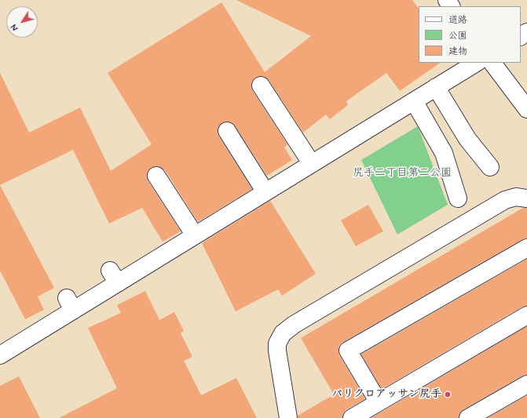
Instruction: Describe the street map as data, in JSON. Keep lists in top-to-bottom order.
{
  "parks": ["尻手二丁目第二公園"],
  "places": ["パリクロアッサン尻手"],
  "legend": ["道路", "公園", "建物"],
  "north": "bottom left"
}
